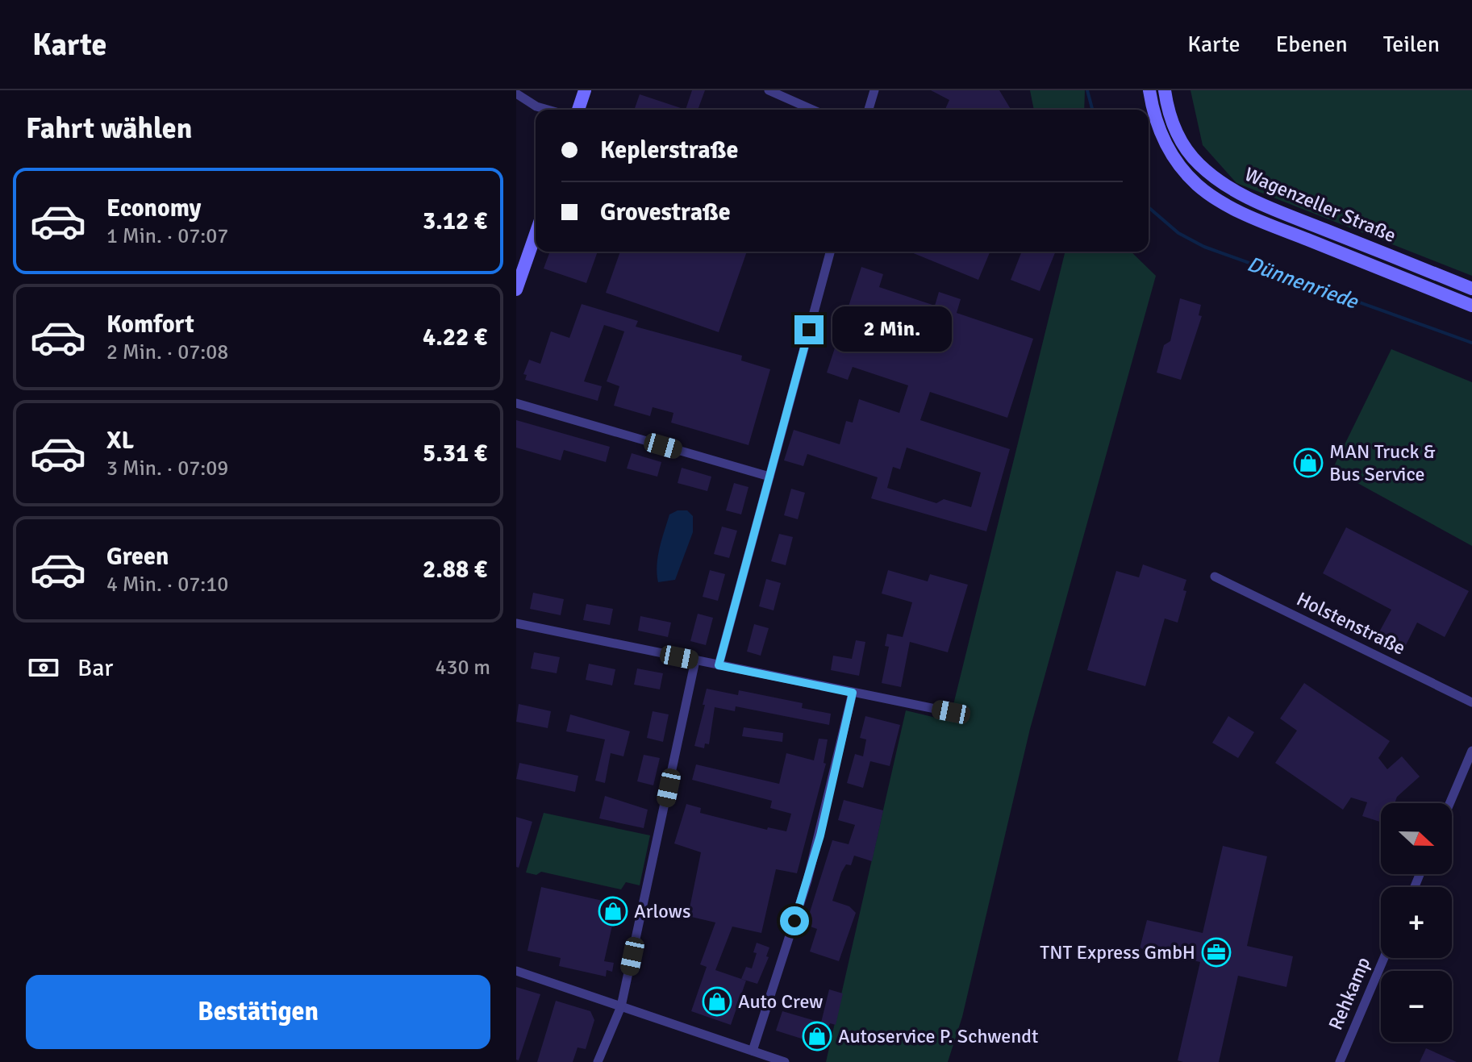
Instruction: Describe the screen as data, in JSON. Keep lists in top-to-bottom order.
{
  "streets": {
    "main road": ["Wagenzeller Straße"],
    "street": ["Holstenstraße", "Rehkamp"]
  },
  "water": ["Dünnenriede"],
  "places": {
    "shop": [
      "MAN Truck & Bus Service",
      "Arlows",
      "Auto Crew",
      "Autoservice P. Schwendt"
    ],
    "office": ["TNT Express GmbH"]
  },
  "north": "right",
  "page": {
    "header": "Karte",
    "nav": ["Karte", "Ebenen", "Teilen"],
    "heading": "Fahrt wählen",
    "banner": ["Keplerstraße", "Grovestraße"],
    "list": [
      {
        "name": "Economy",
        "note": "1 Min. · 07:07",
        "value": "3.12 €"
      },
      {
        "name": "Komfort",
        "note": "2 Min. · 07:08",
        "value": "4.22 €"
      },
      {
        "name": "XL",
        "note": "3 Min. · 07:09",
        "value": "5.31 €"
      },
      {
        "name": "Green",
        "note": "4 Min. · 07:10",
        "value": "2.88 €"
      }
    ],
    "bubble": "2 Min.",
    "pay": ["Bar", "430 m"],
    "map_buttons": ["+", "−"],
    "buttons": "Bestätigen"
  }
}
